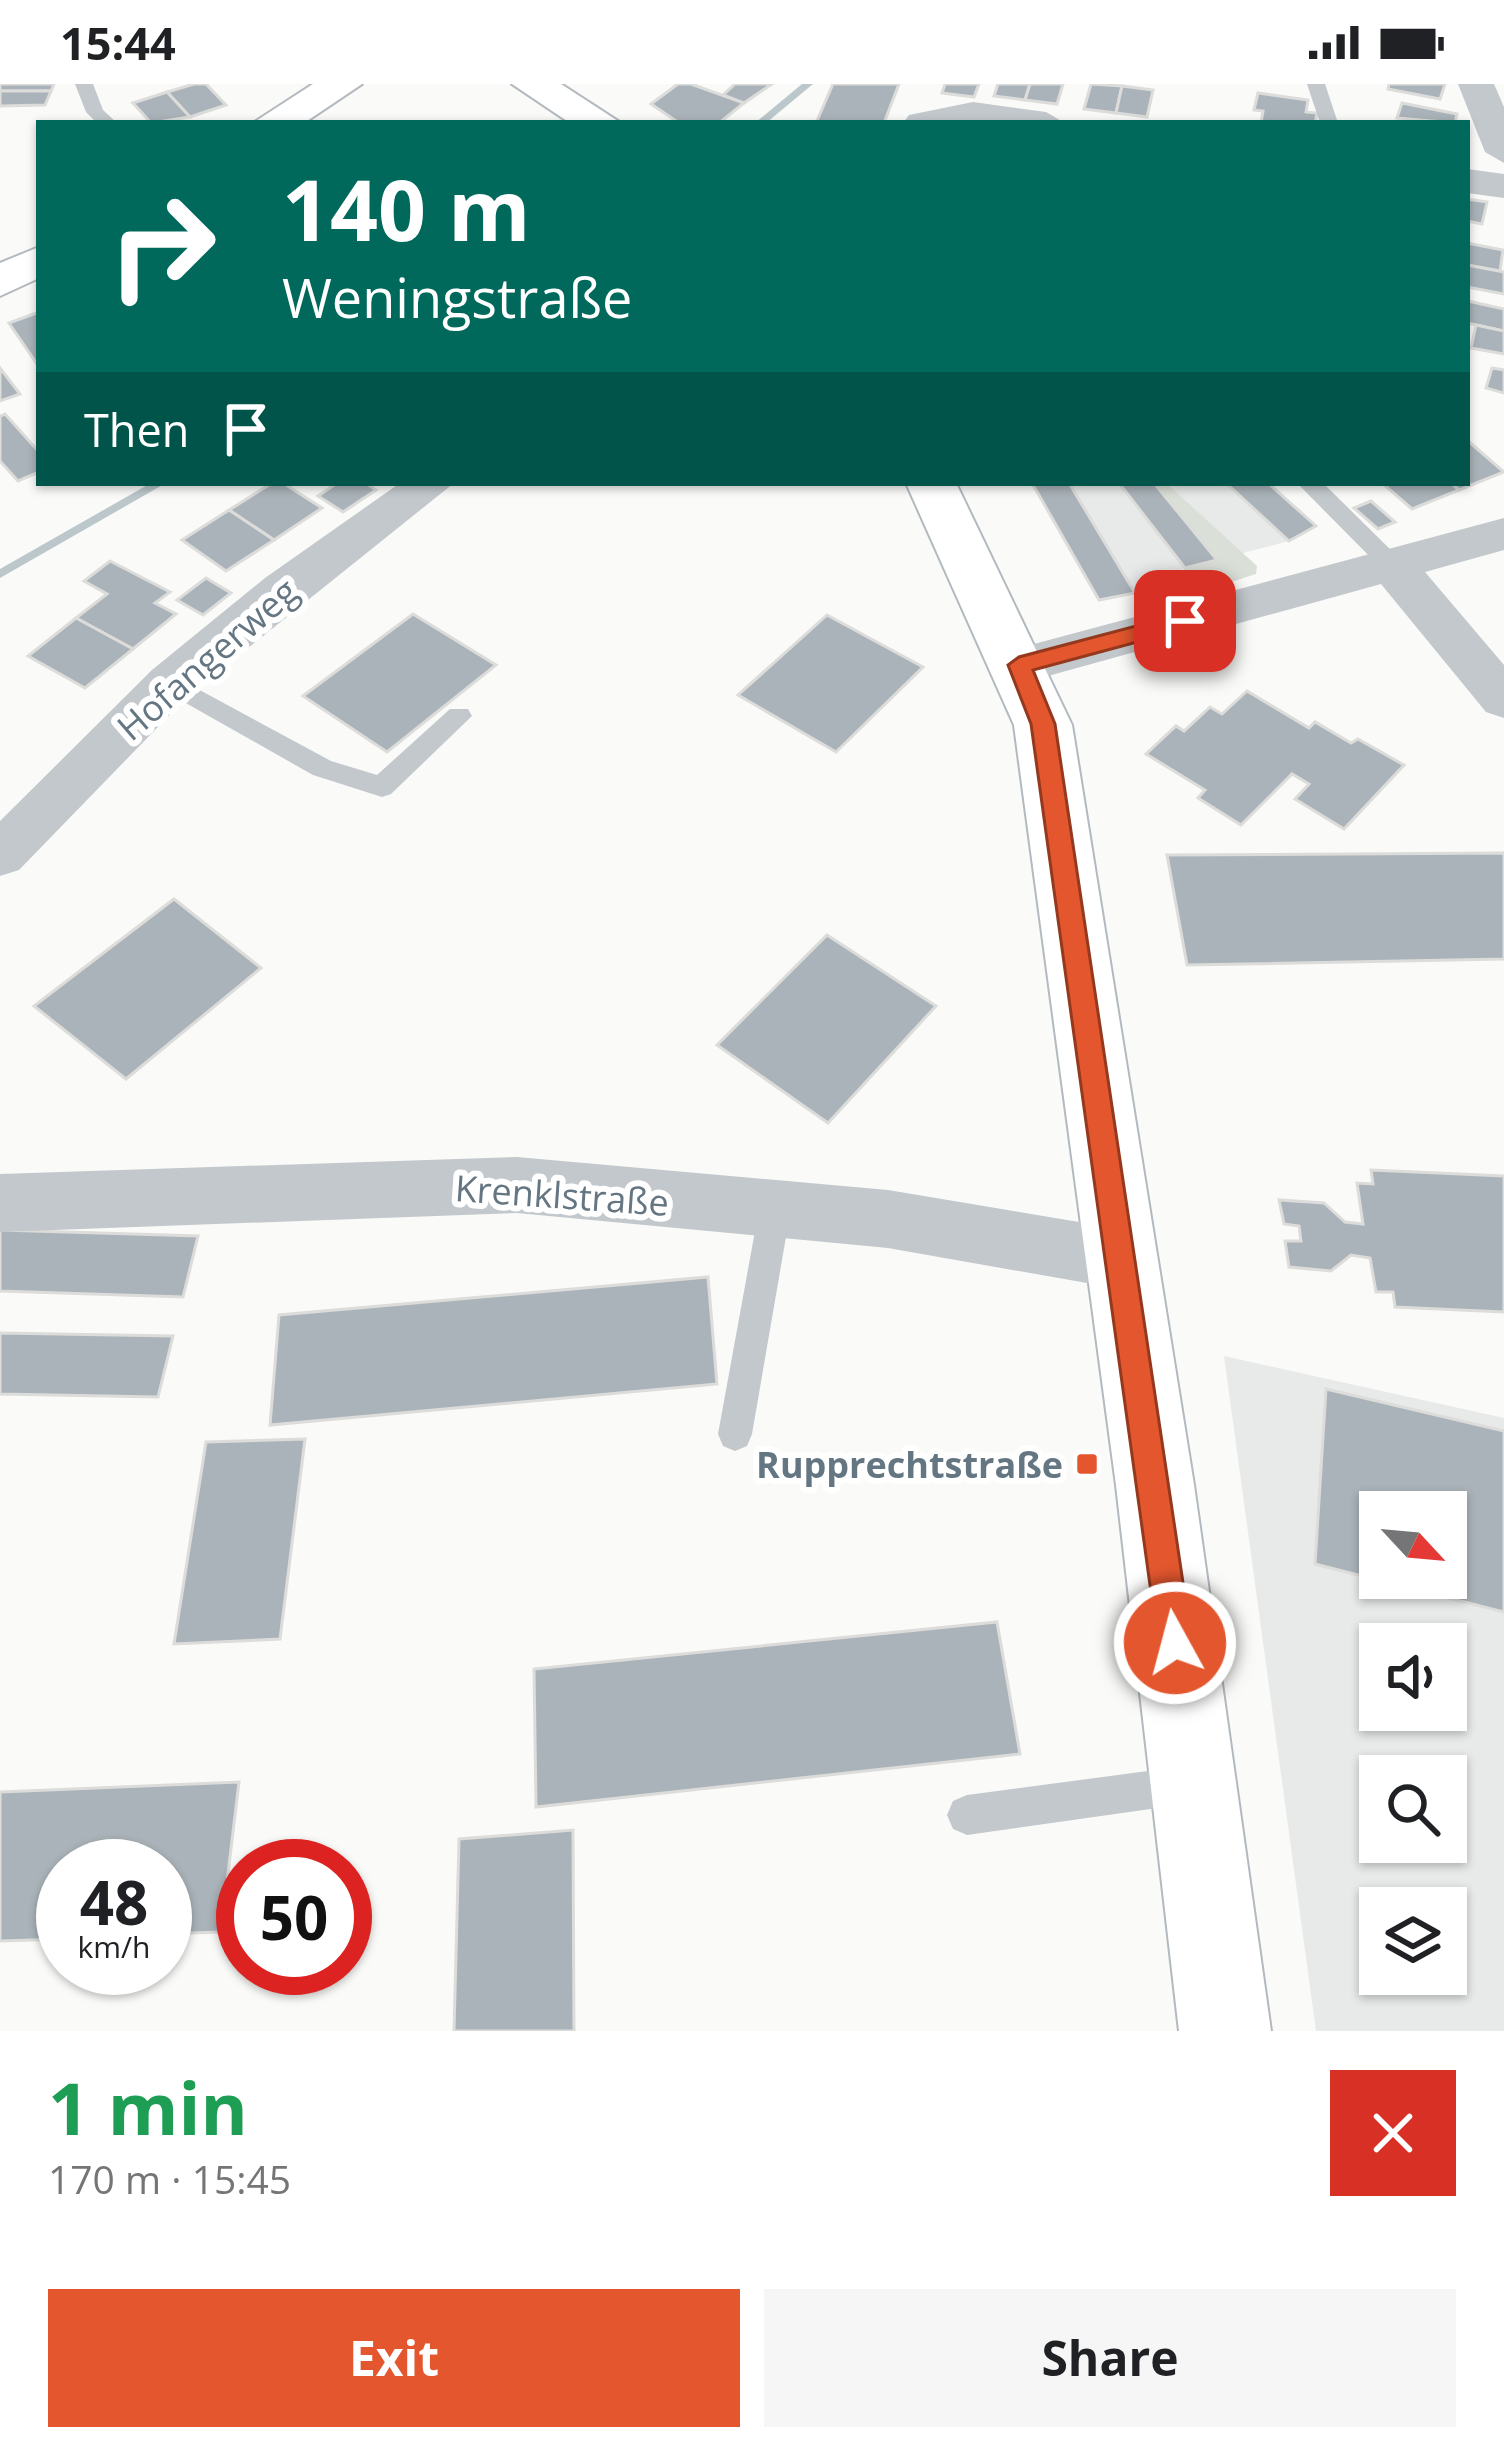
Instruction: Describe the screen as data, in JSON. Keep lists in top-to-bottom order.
{
  "streets": {
    "street": ["Hofangerweg", "Krenklstraße"]
  },
  "places": {
    "transit": ["Rupprechtstraße"]
  },
  "north": "bottom right",
  "page": {
    "status": "15:44",
    "turn": ["140 m", "Weningstraße"],
    "then": "Then",
    "speed": "48 km/h",
    "limit": "50",
    "heading": ["1 min", "170 m · 15:45"],
    "buttons": ["Exit", "Share"]
  }
}
